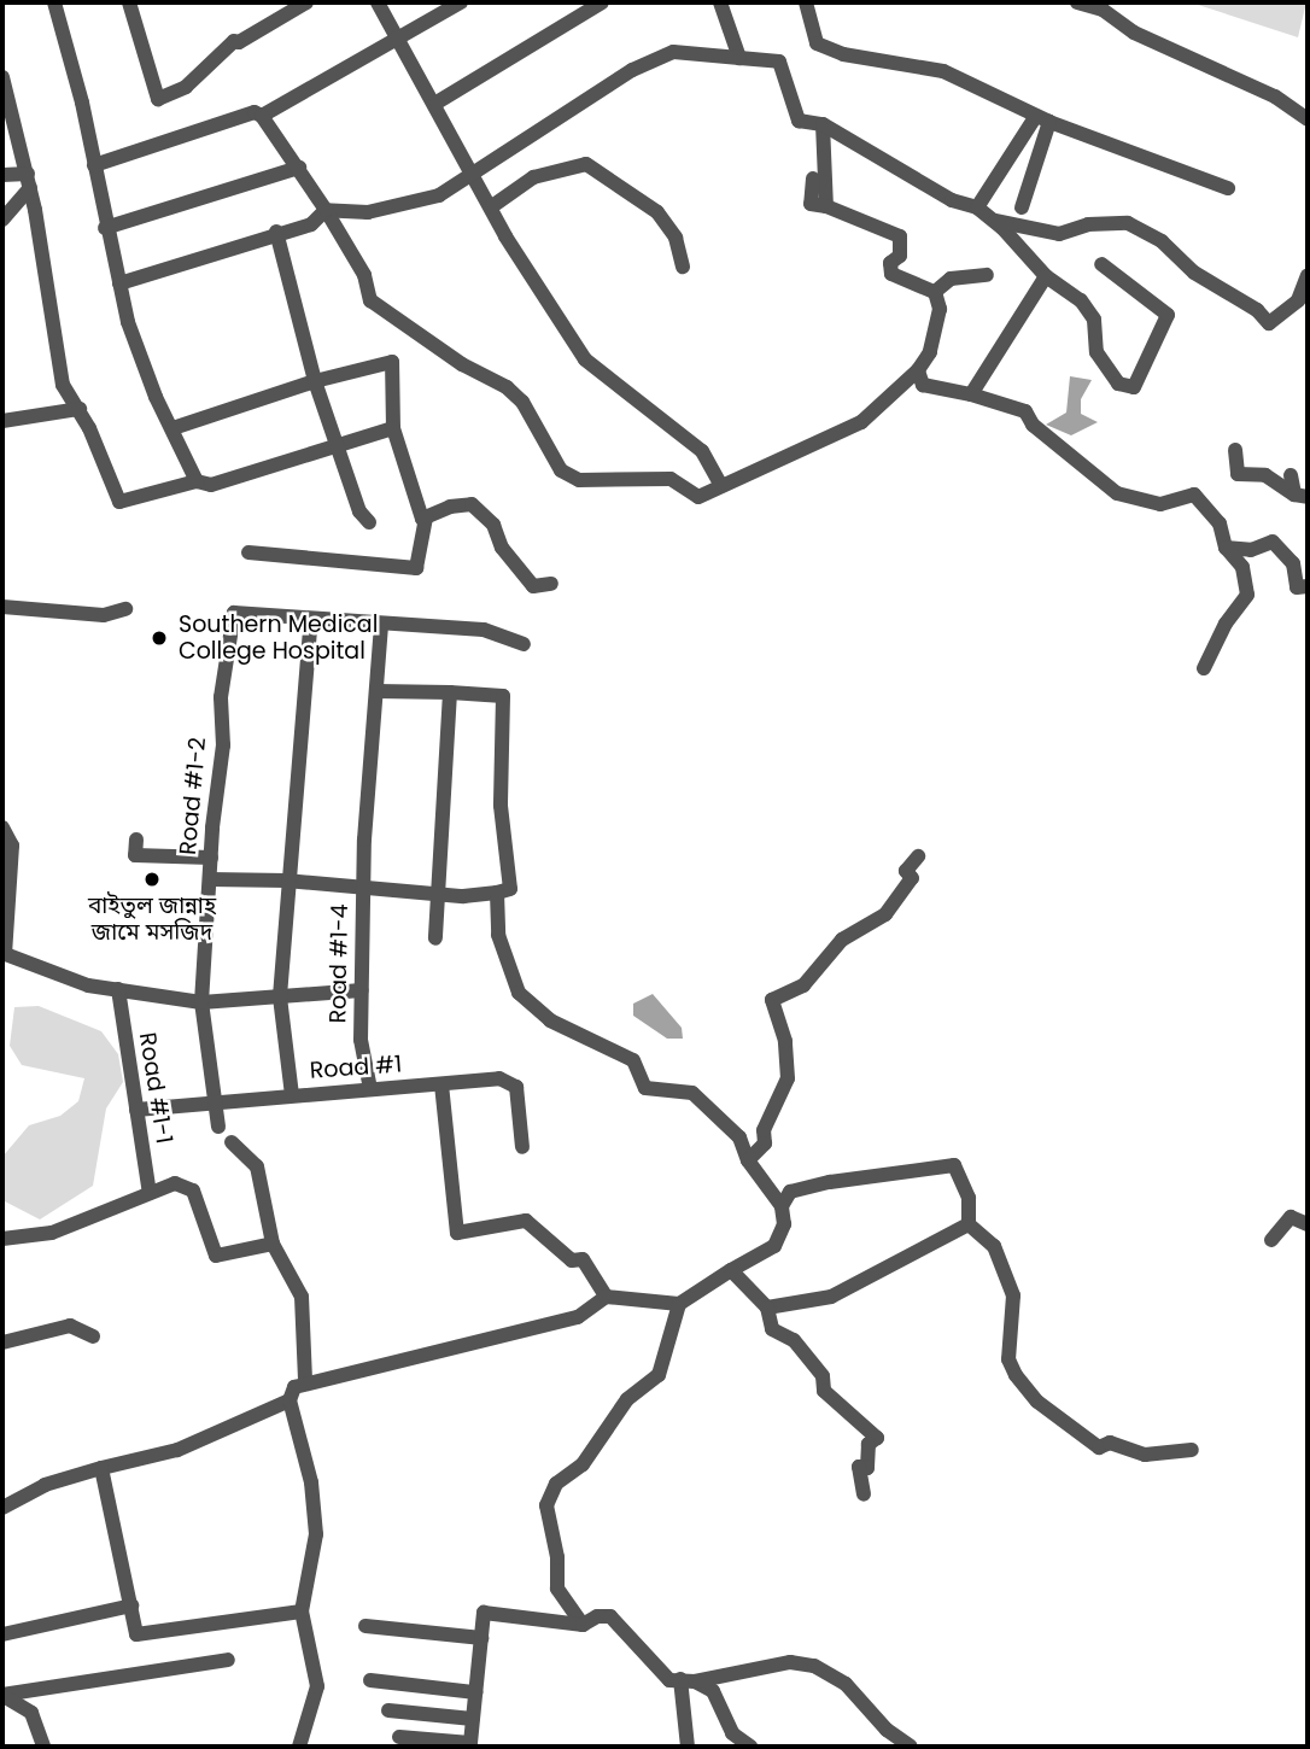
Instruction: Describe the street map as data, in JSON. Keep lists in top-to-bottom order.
{
  "streets": {
    "street": [
      "Road #1-2",
      "Road #1-4",
      "Road #1",
      "Road #1-1"
    ]
  },
  "crossings": [
    ["Road #1-2", "Road #1-4"],
    ["Road #1-4", "Road #1"],
    ["Road #1", "Road #1-1"]
  ],
  "places": ["Southern Medical College Hospital", "বাইতুল জান্নাহ জামে মসজিদ"]
}
